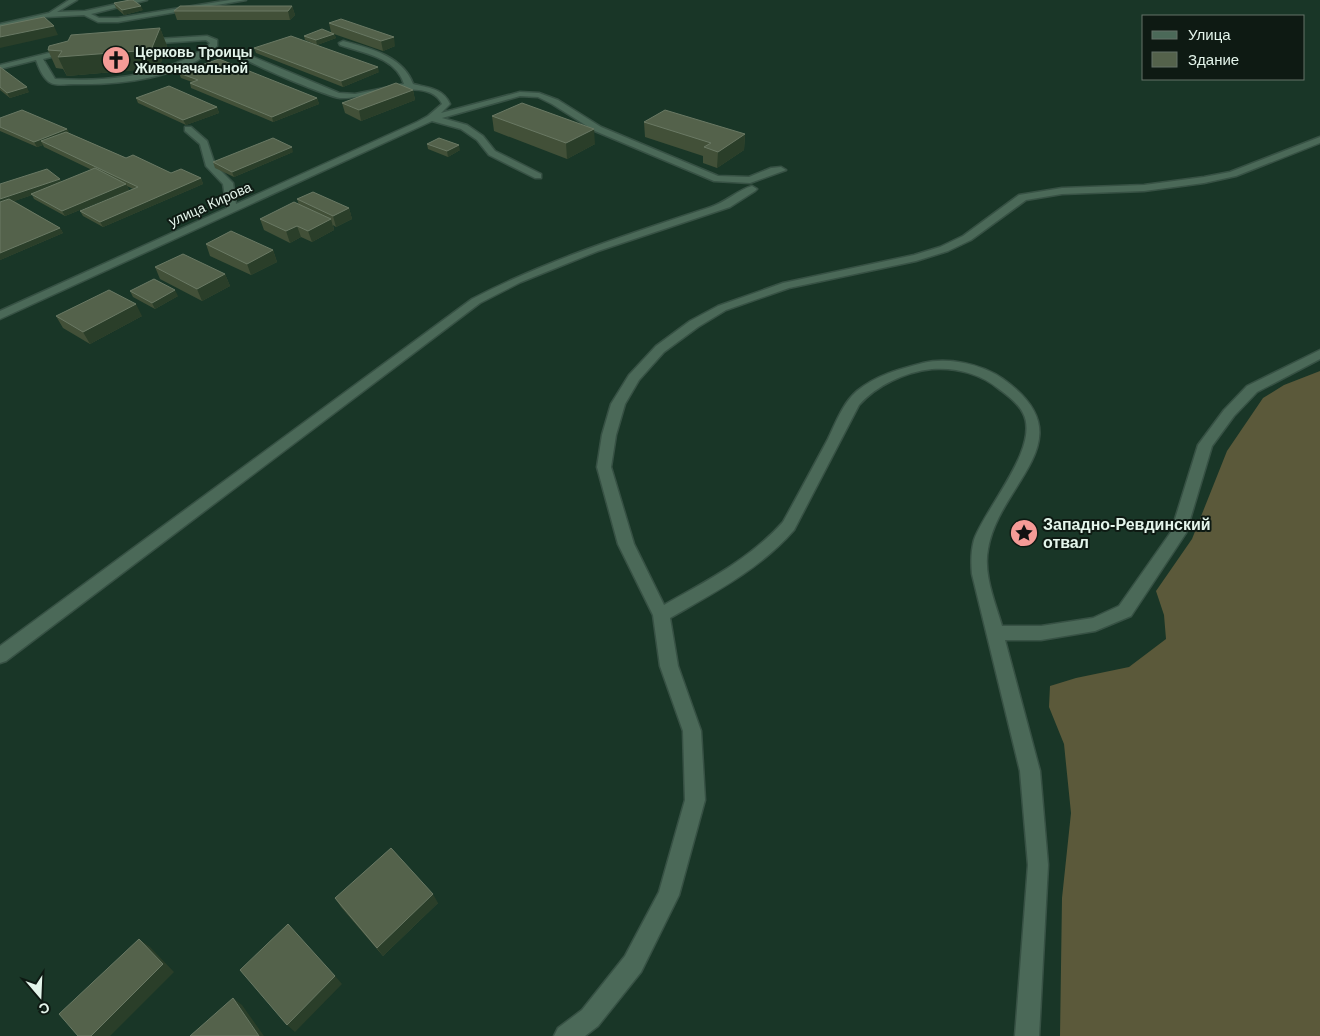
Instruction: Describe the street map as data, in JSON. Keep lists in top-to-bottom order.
{
  "streets": {
    "street": ["улица Кирова"]
  },
  "places": {
    "church": ["Церковь Троицы Живоначальной"],
    "place": ["Западно-Ревдинский отвал"]
  },
  "legend": ["Улица", "Здание"],
  "north": "bottom"
}
